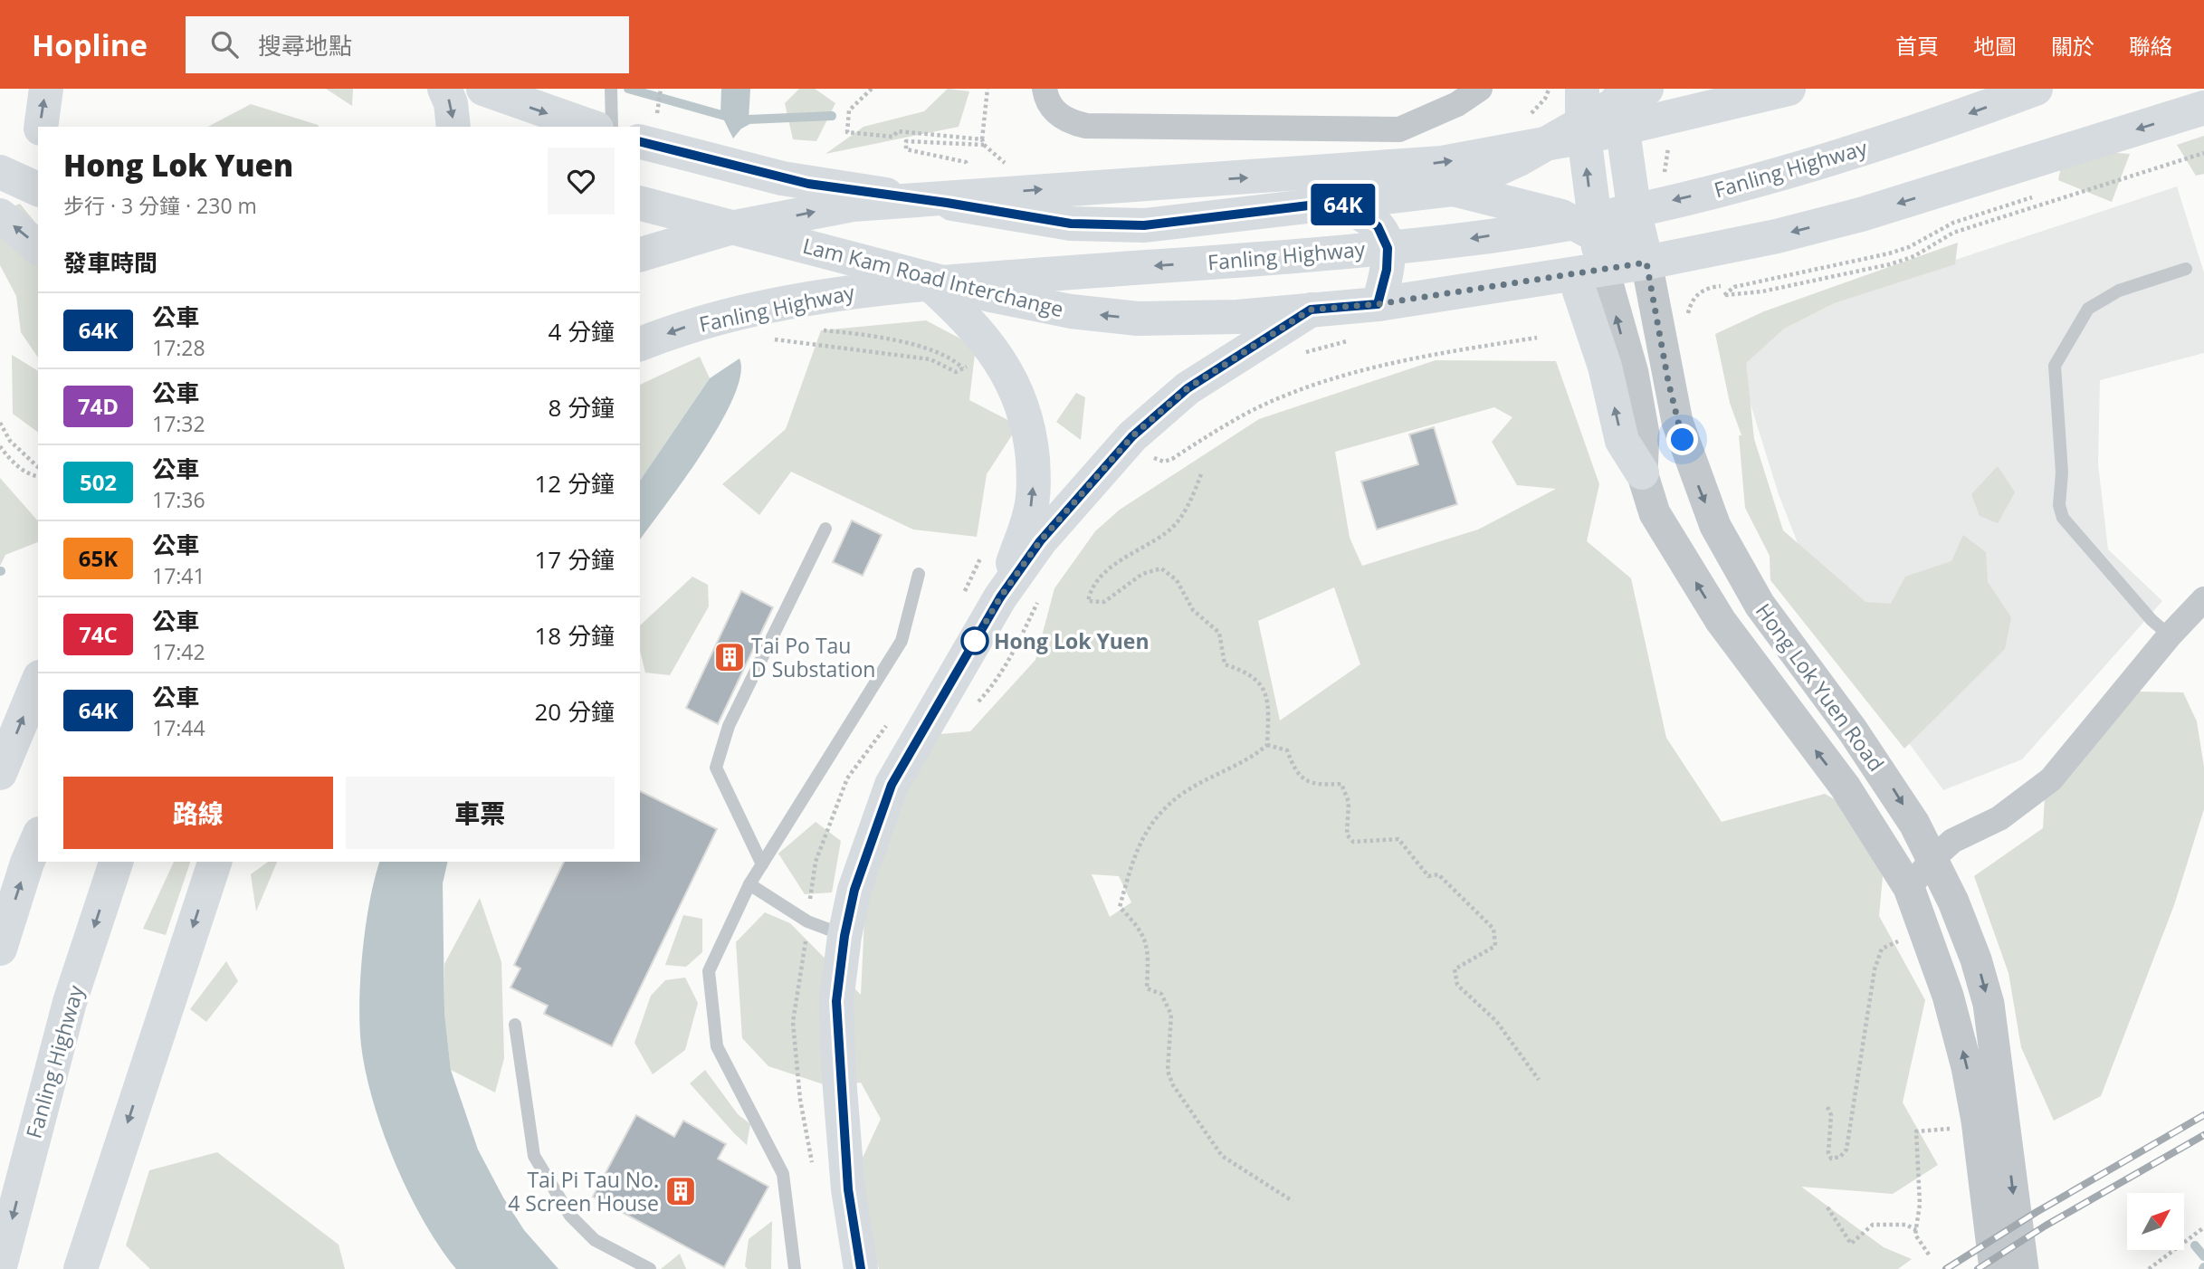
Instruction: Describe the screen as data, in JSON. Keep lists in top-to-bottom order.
{
  "streets": {
    "main road": ["Fanling Highway", "Lam Kam Road Interchange", "Hong Lok Yuen Road"]
  },
  "crossings": [
    ["Lam Kam Road Interchange", "Hong Lok Yuen Road"]
  ],
  "places": {
    "other": ["Hong Lok Yuen"],
    "building": ["Tai Po Tau D Substation", "Tai Pi Tau No. 4 Screen House"]
  },
  "lines": ["bus line 64K"],
  "north": "top right",
  "page": {
    "header": "Hopline",
    "search": "搜尋地點",
    "nav": [
      "首頁",
      "地圖",
      "關於",
      "聯絡"
    ],
    "on_map": "64K",
    "heading": [
      ["Hong Lok Yuen", "步行 · 3 分鐘 · 230 m"],
      "發車時間"
    ],
    "list": [
      {
        "mark": "64K",
        "name": "公車",
        "note": "17:28",
        "value": "4 分鐘"
      },
      {
        "mark": "74D",
        "name": "公車",
        "note": "17:32",
        "value": "8 分鐘"
      },
      {
        "mark": "502",
        "name": "公車",
        "note": "17:36",
        "value": "12 分鐘"
      },
      {
        "mark": "65K",
        "name": "公車",
        "note": "17:41",
        "value": "17 分鐘"
      },
      {
        "mark": "74C",
        "name": "公車",
        "note": "17:42",
        "value": "18 分鐘"
      },
      {
        "mark": "64K",
        "name": "公車",
        "note": "17:44",
        "value": "20 分鐘"
      }
    ],
    "buttons": ["路線", "車票"]
  }
}
